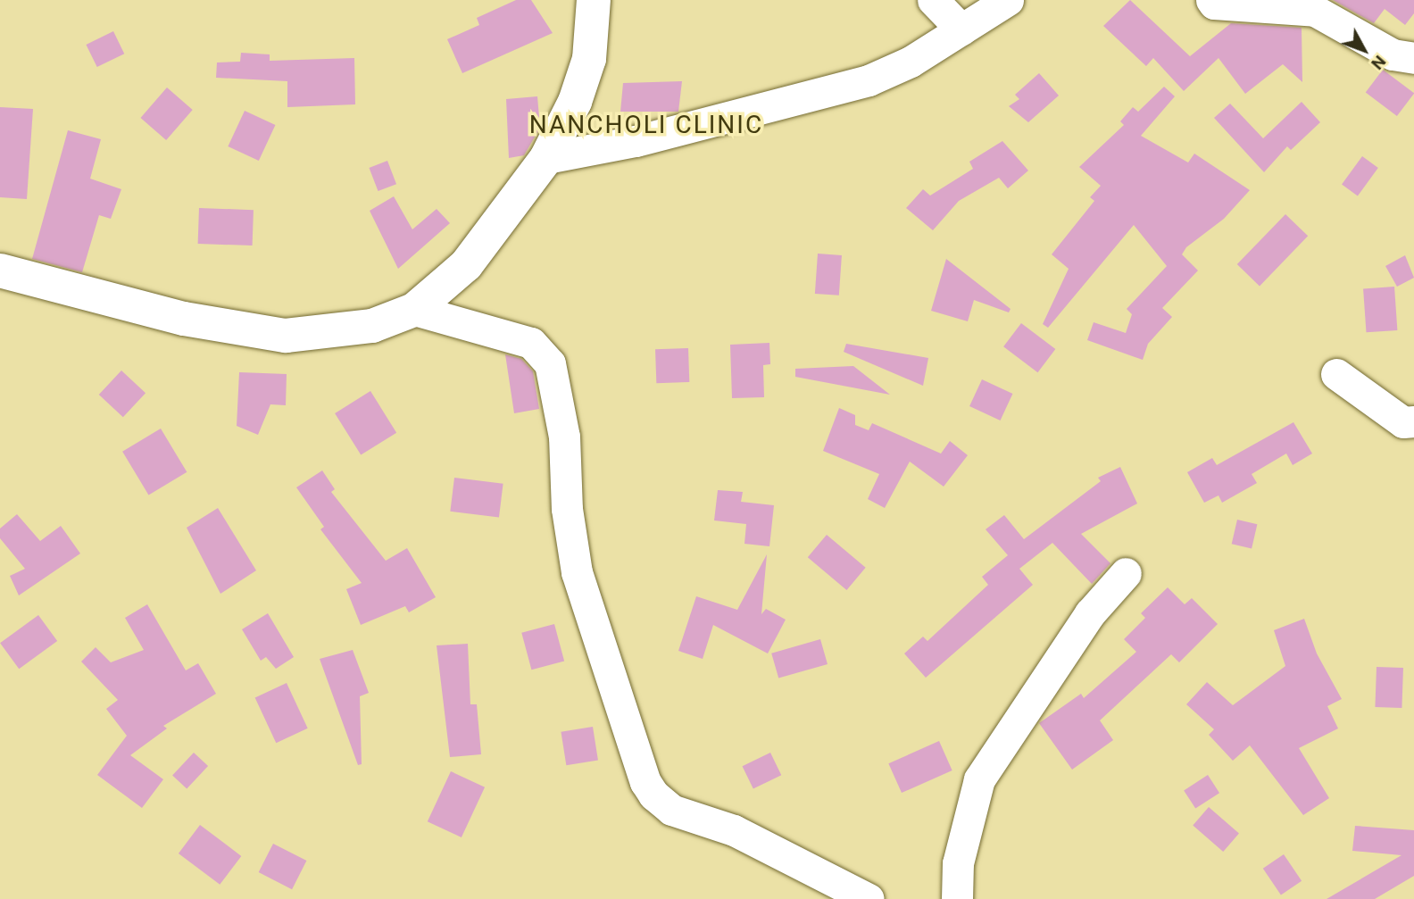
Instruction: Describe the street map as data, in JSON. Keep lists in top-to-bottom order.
{
  "districts": ["NANCHOLI CLINIC"],
  "north": "bottom right"
}
